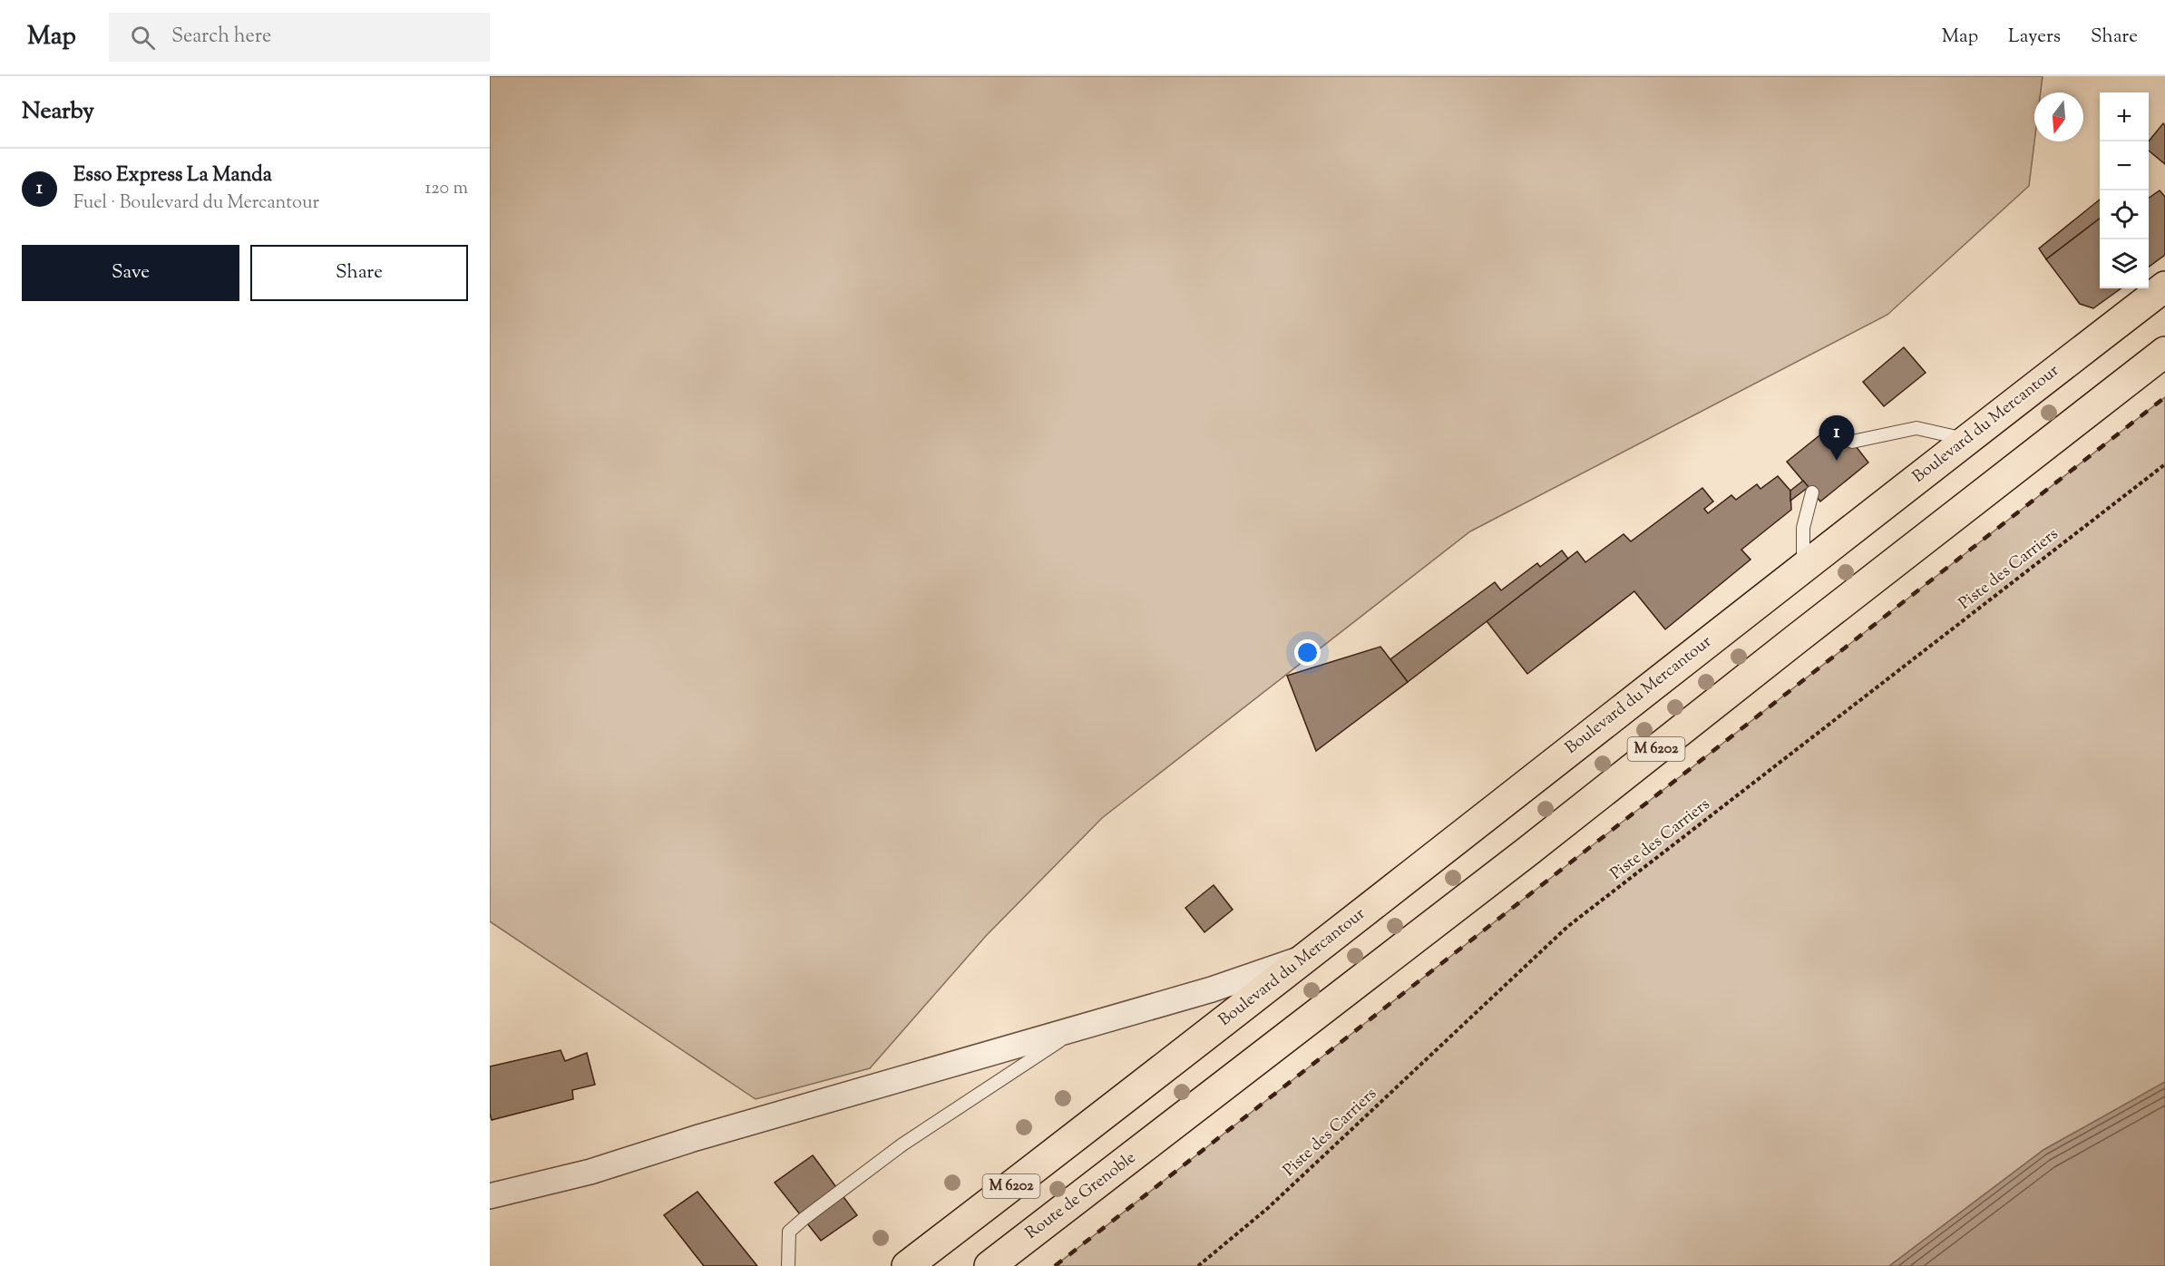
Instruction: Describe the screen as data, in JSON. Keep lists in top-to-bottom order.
{
  "streets": {
    "main road": ["Boulevard du Mercantour", "M 6202", "Route de Grenoble"],
    "path": ["Piste des Carriers"]
  },
  "north": "bottom",
  "page": {
    "header": "Map",
    "search": "Search here",
    "nav": ["Map", "Layers", "Share"],
    "heading": "Nearby",
    "map_buttons": ["+", "−"],
    "list": [
      {
        "mark": "1",
        "name": "Esso Express La Manda",
        "note": "Fuel · Boulevard du Mercantour",
        "value": "120 m"
      }
    ],
    "buttons": ["Save", "Share"],
    "pins": "1"
  }
}
